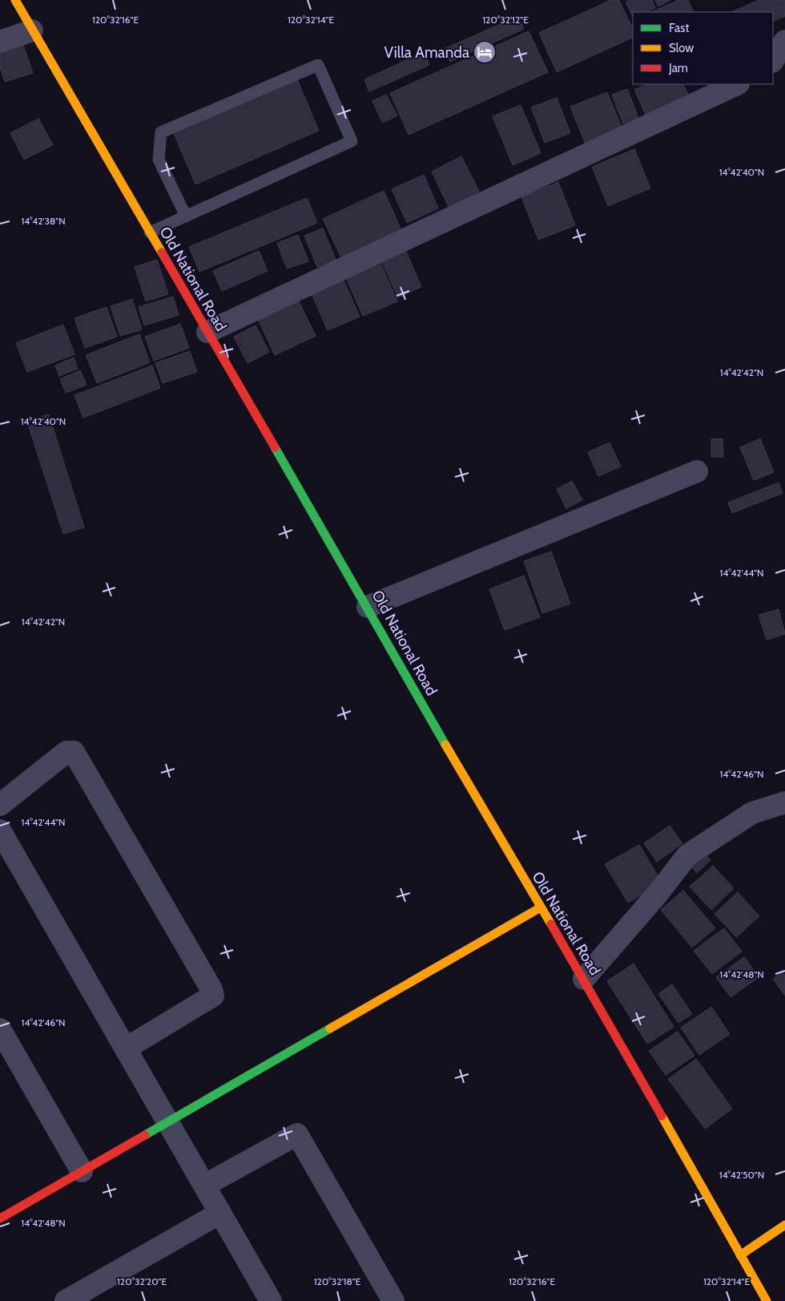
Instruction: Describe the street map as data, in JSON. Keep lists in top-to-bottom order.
{
  "streets": {
    "main road": ["Old National Road"]
  },
  "places": {
    "hotel": ["Villa Amanda"]
  },
  "legend": ["Fast", "Slow", "Jam"],
  "coordinates": [
    "120°32'16\"E",
    "120°32'14\"E",
    "120°32'12\"E",
    "14°42'40\"N",
    "14°42'38\"N",
    "14°42'42\"N",
    "14°42'44\"N",
    "14°42'46\"N",
    "14°42'48\"N",
    "14°42'50\"N",
    "120°32'20\"E",
    "120°32'18\"E"
  ]
}
